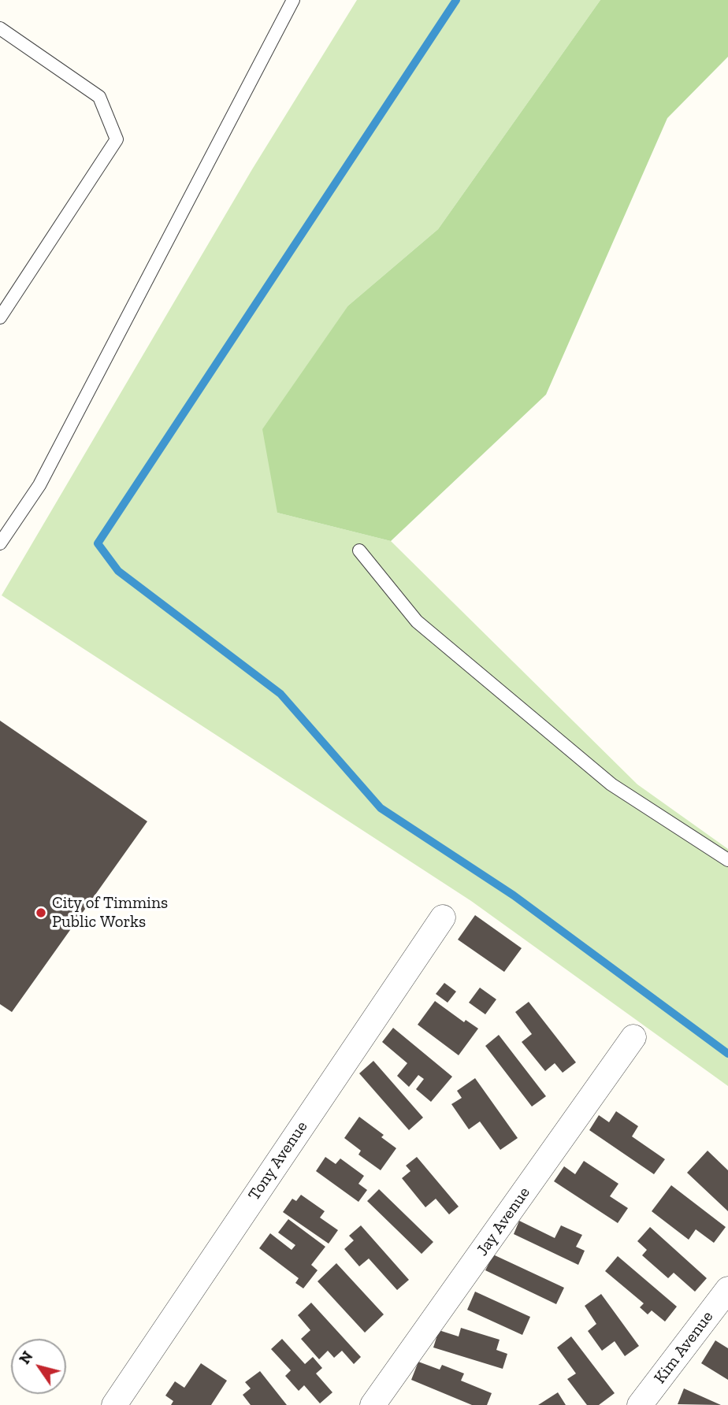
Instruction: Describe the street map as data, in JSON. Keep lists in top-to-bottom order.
{
  "streets": {
    "street": ["Tony Avenue", "Jay Avenue", "Kim Avenue"]
  },
  "places": ["City of Timmins Public Works"],
  "north": "top left"
}
